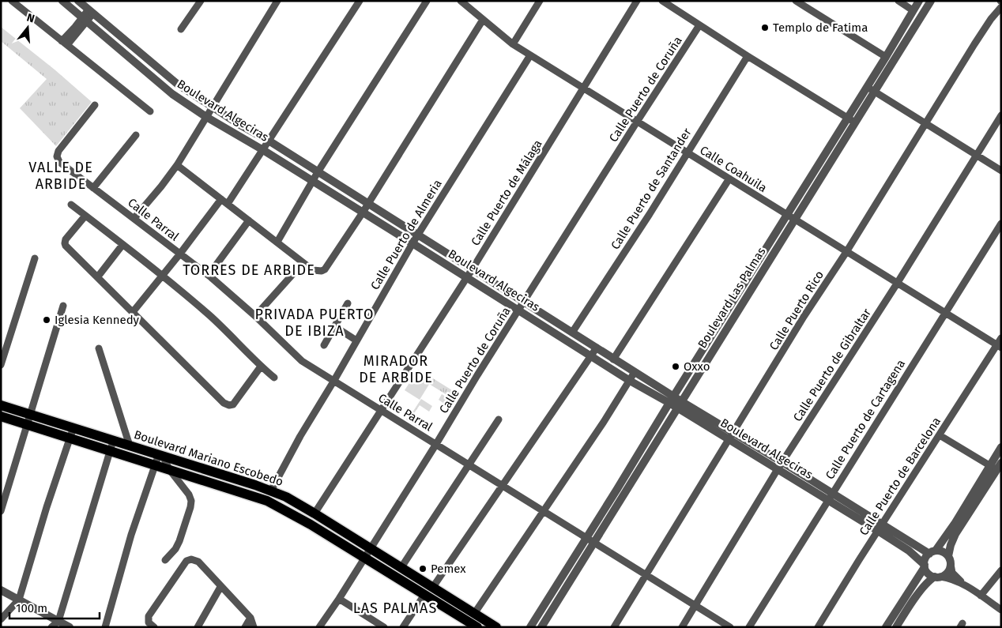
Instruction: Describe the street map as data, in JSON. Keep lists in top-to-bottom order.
{
  "streets": {
    "main road": ["Boulevard Mariano Escobedo"],
    "street": [
      "Calle Puerto de Coruña",
      "Boulevard Algeciras",
      "Calle Coahuila",
      "Calle Puerto de Santander",
      "Calle Puerto de Málaga",
      "Calle Parral",
      "Calle Puerto de Almeria",
      "Boulevard Las Palmas",
      "Calle Puerto Rico",
      "Calle Puerto de Gibraltar",
      "Calle Puerto de Cartagena",
      "Calle Puerto de Barcelona"
    ]
  },
  "crossings": [
    ["Calle Puerto de Coruña", "Boulevard Algeciras"],
    ["Calle Puerto de Coruña", "Calle Coahuila"],
    ["Calle Puerto de Coruña", "Calle Parral"],
    ["Calle Puerto de Coruña", "Boulevard Mariano Escobedo"],
    ["Boulevard Algeciras", "Calle Puerto de Santander"],
    ["Boulevard Algeciras", "Calle Puerto de Málaga"],
    ["Boulevard Algeciras", "Calle Puerto de Almeria"],
    ["Boulevard Algeciras", "Boulevard Las Palmas"],
    ["Boulevard Algeciras", "Calle Puerto Rico"],
    ["Boulevard Algeciras", "Calle Puerto de Gibraltar"],
    ["Boulevard Algeciras", "Calle Puerto de Cartagena"],
    ["Boulevard Algeciras", "Calle Puerto de Barcelona"],
    ["Calle Coahuila", "Calle Puerto de Santander"],
    ["Calle Coahuila", "Calle Puerto de Málaga"],
    ["Calle Coahuila", "Calle Puerto de Almeria"],
    ["Calle Coahuila", "Boulevard Las Palmas"],
    ["Calle Coahuila", "Calle Puerto Rico"],
    ["Calle Coahuila", "Calle Puerto de Gibraltar"],
    ["Calle Coahuila", "Calle Puerto de Cartagena"],
    ["Calle Coahuila", "Calle Puerto de Barcelona"],
    ["Calle Puerto de Málaga", "Calle Parral"],
    ["Calle Puerto de Málaga", "Boulevard Mariano Escobedo"],
    ["Calle Parral", "Calle Puerto de Almeria"],
    ["Calle Parral", "Boulevard Las Palmas"],
    ["Calle Parral", "Calle Puerto Rico"],
    ["Calle Parral", "Calle Puerto de Gibraltar"],
    ["Calle Puerto de Almeria", "Boulevard Mariano Escobedo"]
  ],
  "districts": [
    "VALLE DE ARBIDE",
    "TORRES DE ARBIDE",
    "PRIVADA PUERTO DE IBIZA",
    "MIRADOR DE ARBIDE",
    "LAS PALMAS"
  ],
  "places": [
    "Templo de Fatima",
    "Iglesia Kennedy",
    "Oxxo",
    "Pemex"
  ],
  "scale_bar": "100 m",
  "north": "top"
}
